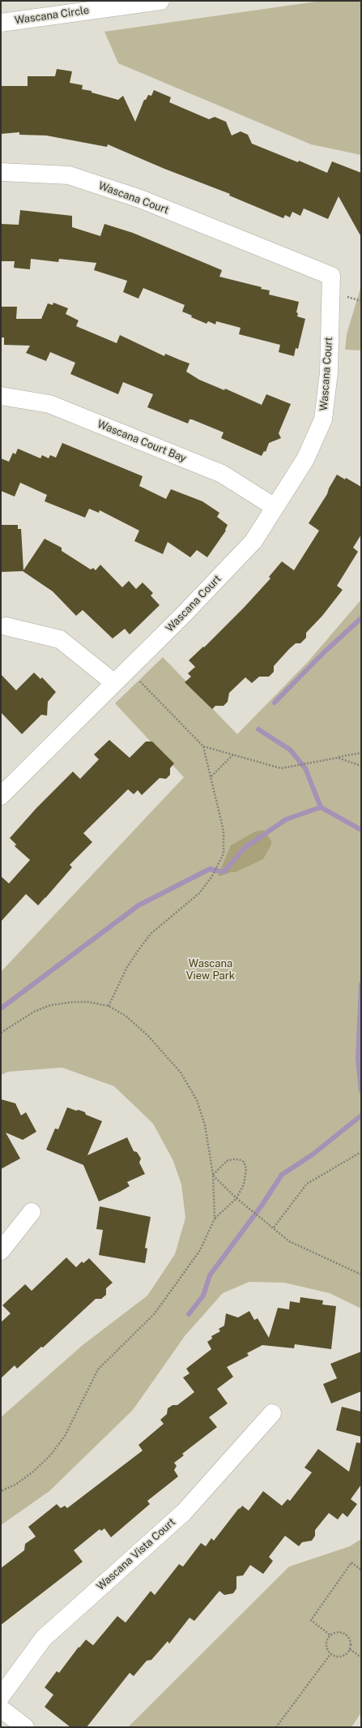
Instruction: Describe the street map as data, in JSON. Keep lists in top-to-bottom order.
{
  "streets": {
    "street": [
      "Wascana Circle",
      "Wascana Court",
      "Wascana Court Bay",
      "Wascana Vista Court"
    ]
  },
  "crossings": [
    ["Wascana Court", "Wascana Court Bay"]
  ],
  "parks": ["Wascana View Park"]
}
